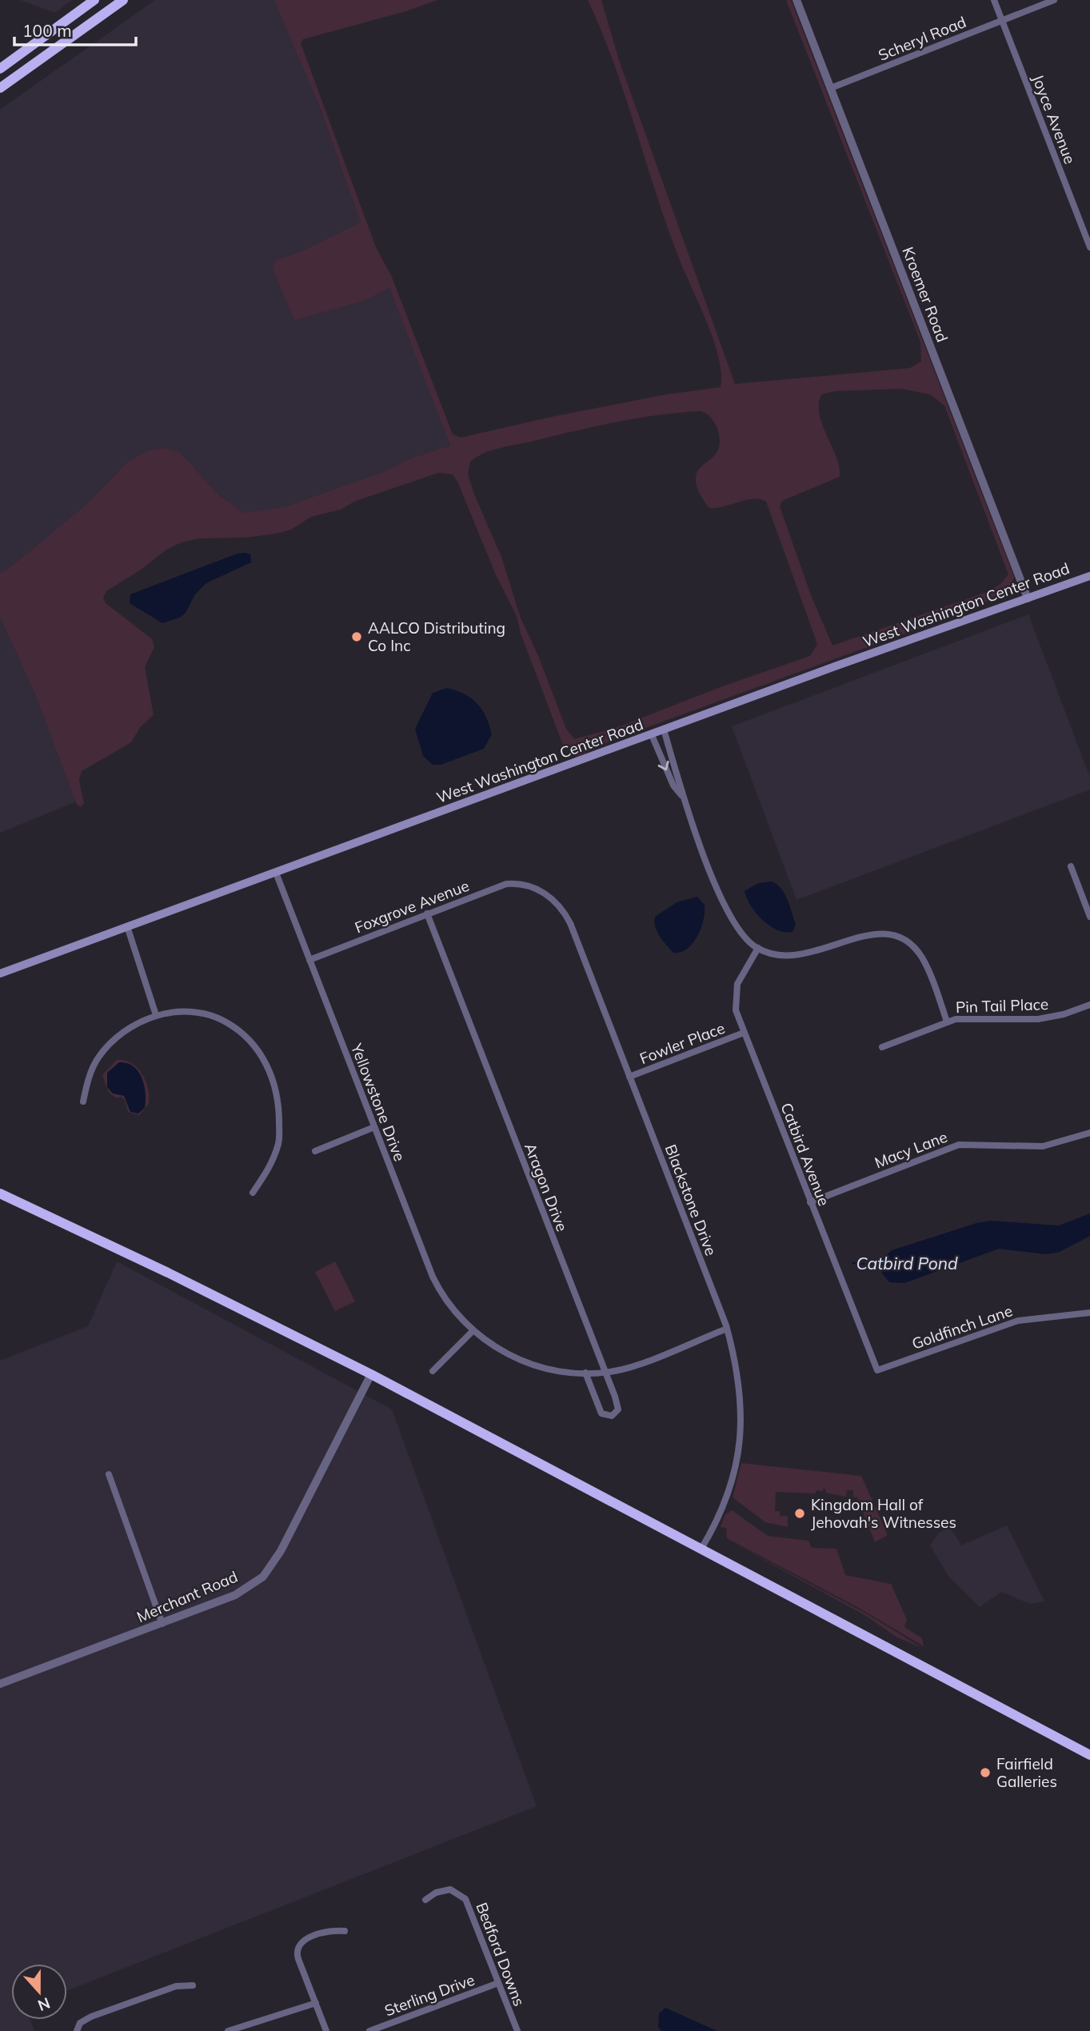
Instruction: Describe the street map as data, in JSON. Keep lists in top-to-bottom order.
{
  "streets": {
    "main road": ["West Washington Center Road"],
    "street": [
      "Scheryl Road",
      "Joyce Avenue",
      "Kroemer Road",
      "Foxgrove Avenue",
      "Pin Tail Place",
      "Fowler Place",
      "Yellowstone Drive",
      "Macy Lane",
      "Catbird Avenue",
      "Aragon Drive",
      "Blackstone Drive",
      "Goldfinch Lane",
      "Merchant Road",
      "Bedford Downs",
      "Sterling Drive"
    ]
  },
  "crossings": [
    ["Scheryl Road", "Joyce Avenue"],
    ["Scheryl Road", "Kroemer Road"],
    ["Kroemer Road", "West Washington Center Road"],
    ["West Washington Center Road", "Yellowstone Drive"],
    ["Foxgrove Avenue", "Yellowstone Drive"],
    ["Foxgrove Avenue", "Aragon Drive"],
    ["Foxgrove Avenue", "Blackstone Drive"],
    ["Fowler Place", "Catbird Avenue"],
    ["Fowler Place", "Blackstone Drive"],
    ["Yellowstone Drive", "Aragon Drive"],
    ["Yellowstone Drive", "Blackstone Drive"],
    ["Macy Lane", "Catbird Avenue"],
    ["Catbird Avenue", "Goldfinch Lane"],
    ["Bedford Downs", "Sterling Drive"]
  ],
  "water": ["Catbird Pond"],
  "places": ["AALCO Distributing Co Inc", "Kingdom Hall of Jehovah's Witnesses", "Fairfield Galleries"],
  "scale_bar": "100 m",
  "north": "bottom"
}
